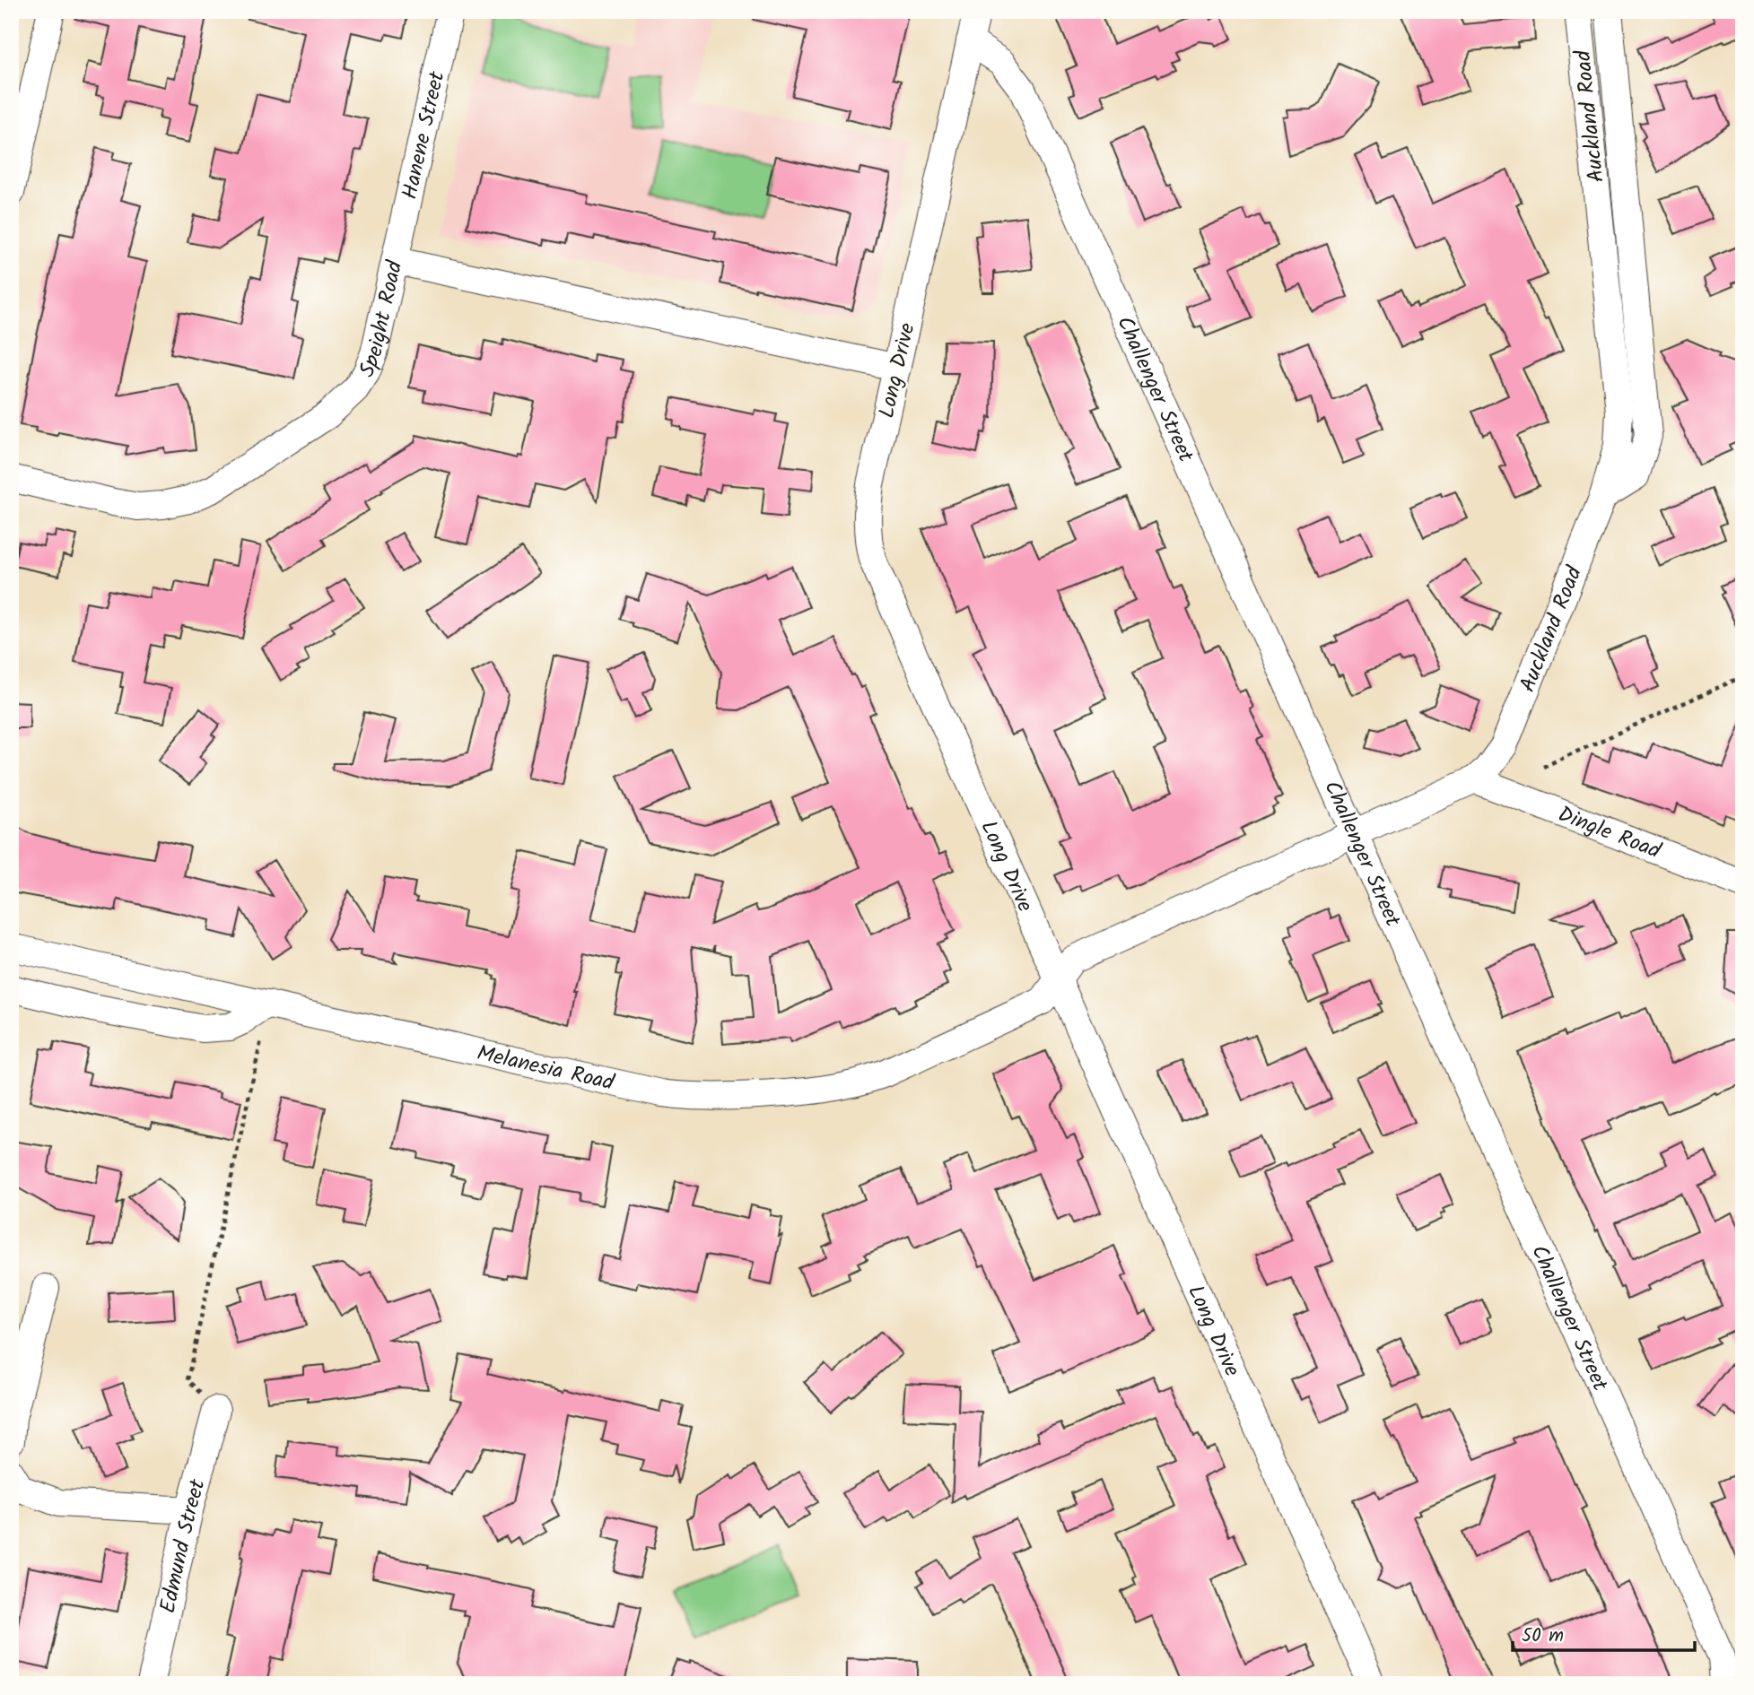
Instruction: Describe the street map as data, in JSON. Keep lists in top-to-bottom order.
{
  "streets": {
    "street": [
      "Auckland Road",
      "Hanene Street",
      "Speight Road",
      "Long Drive",
      "Challenger Street",
      "Dingle Road",
      "Melanesia Road",
      "Edmund Street"
    ]
  },
  "crossings": [
    ["Auckland Road", "Long Drive"],
    ["Auckland Road", "Challenger Street"],
    ["Auckland Road", "Dingle Road"],
    ["Auckland Road", "Melanesia Road"],
    ["Hanene Street", "Speight Road"],
    ["Speight Road", "Long Drive"],
    ["Long Drive", "Challenger Street"],
    ["Long Drive", "Melanesia Road"]
  ],
  "scale_bar": "50 m"
}
